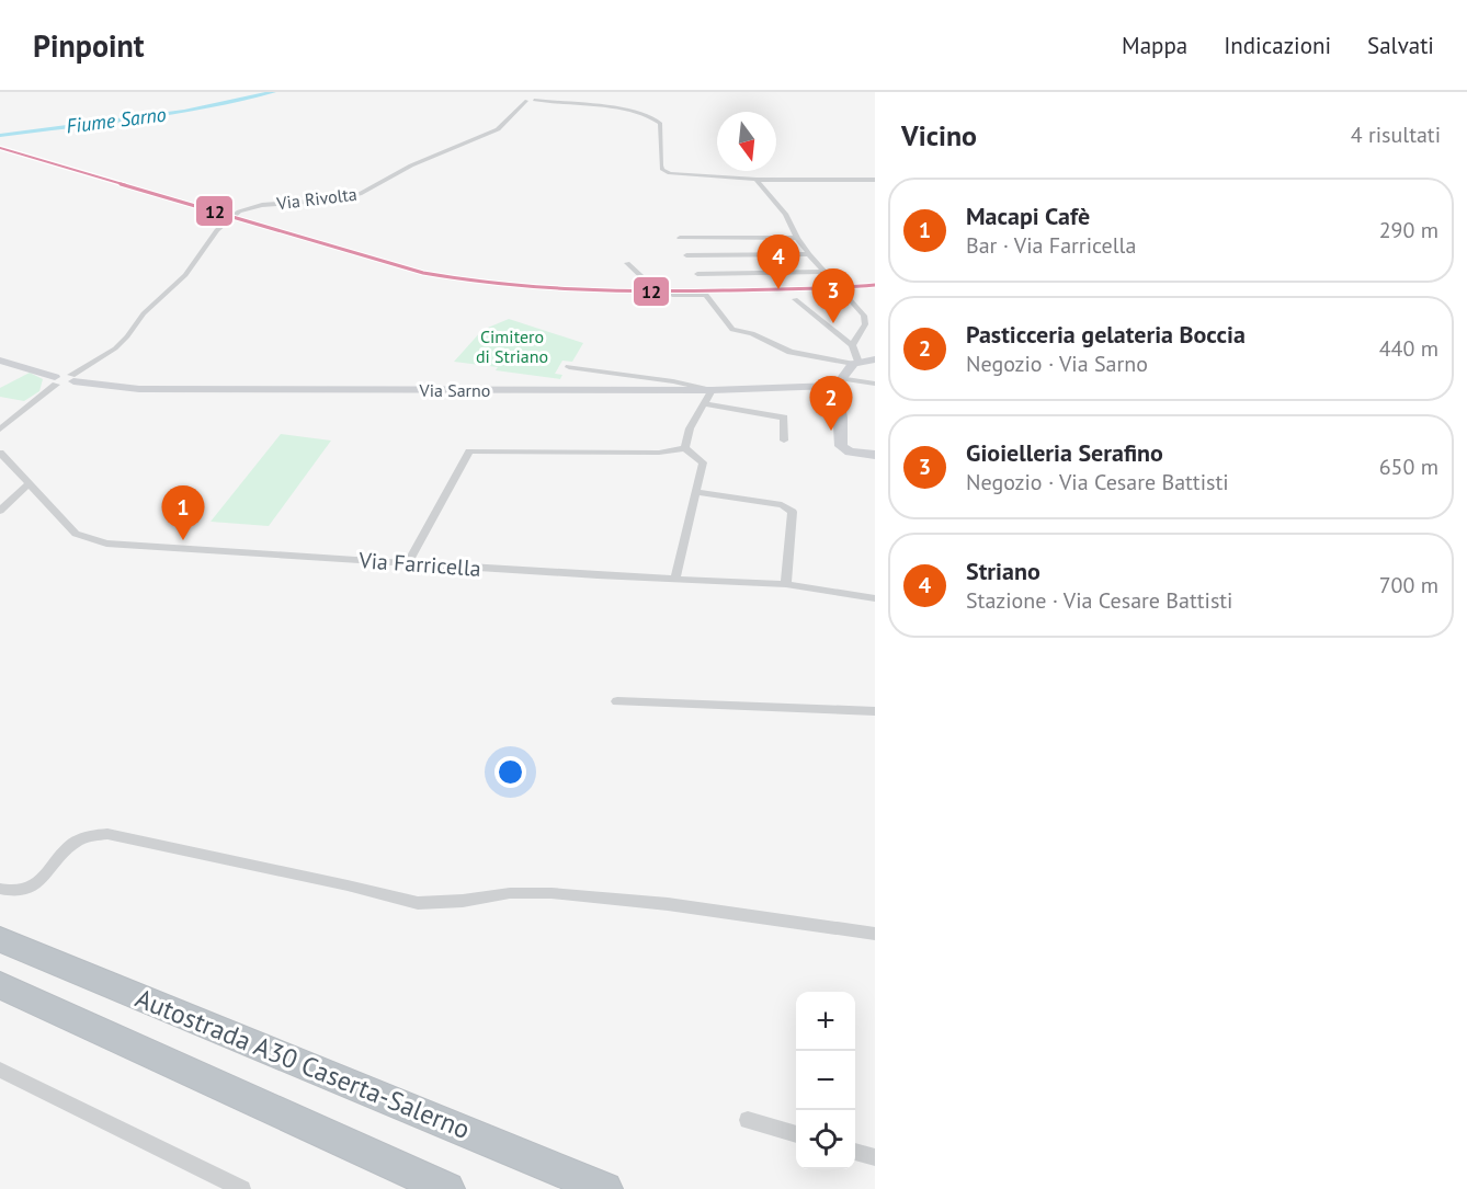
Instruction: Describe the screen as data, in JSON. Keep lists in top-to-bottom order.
{
  "streets": {
    "highway": ["Autostrada A30 Caserta-Salerno"],
    "main road": ["Via Sarno"],
    "street": ["Via Rivolta", "Via Farricella"]
  },
  "crossings": [
    ["Via Rivolta", "Via Sarno"]
  ],
  "water": ["Fiume Sarno"],
  "parks": ["Cimitero di Striano"],
  "lines": ["transit line 12"],
  "north": "bottom",
  "page": {
    "header": "Pinpoint",
    "nav": ["Mappa", "Indicazioni", "Salvati"],
    "heading": ["Vicino", "4 risultati"],
    "list": [
      {
        "mark": "1",
        "name": "Macapi Cafè",
        "note": "Bar · Via Farricella",
        "value": "290 m"
      },
      {
        "mark": "2",
        "name": "Pasticceria gelateria Boccia",
        "note": "Negozio · Via Sarno",
        "value": "440 m"
      },
      {
        "mark": "3",
        "name": "Gioielleria Serafino",
        "note": "Negozio · Via Cesare Battisti",
        "value": "650 m"
      },
      {
        "mark": "4",
        "name": "Striano",
        "note": "Stazione · Via Cesare Battisti",
        "value": "700 m"
      }
    ],
    "pins": [
      "4",
      "3",
      "2",
      "1"
    ],
    "map_buttons": ["+", "−"]
  }
}
